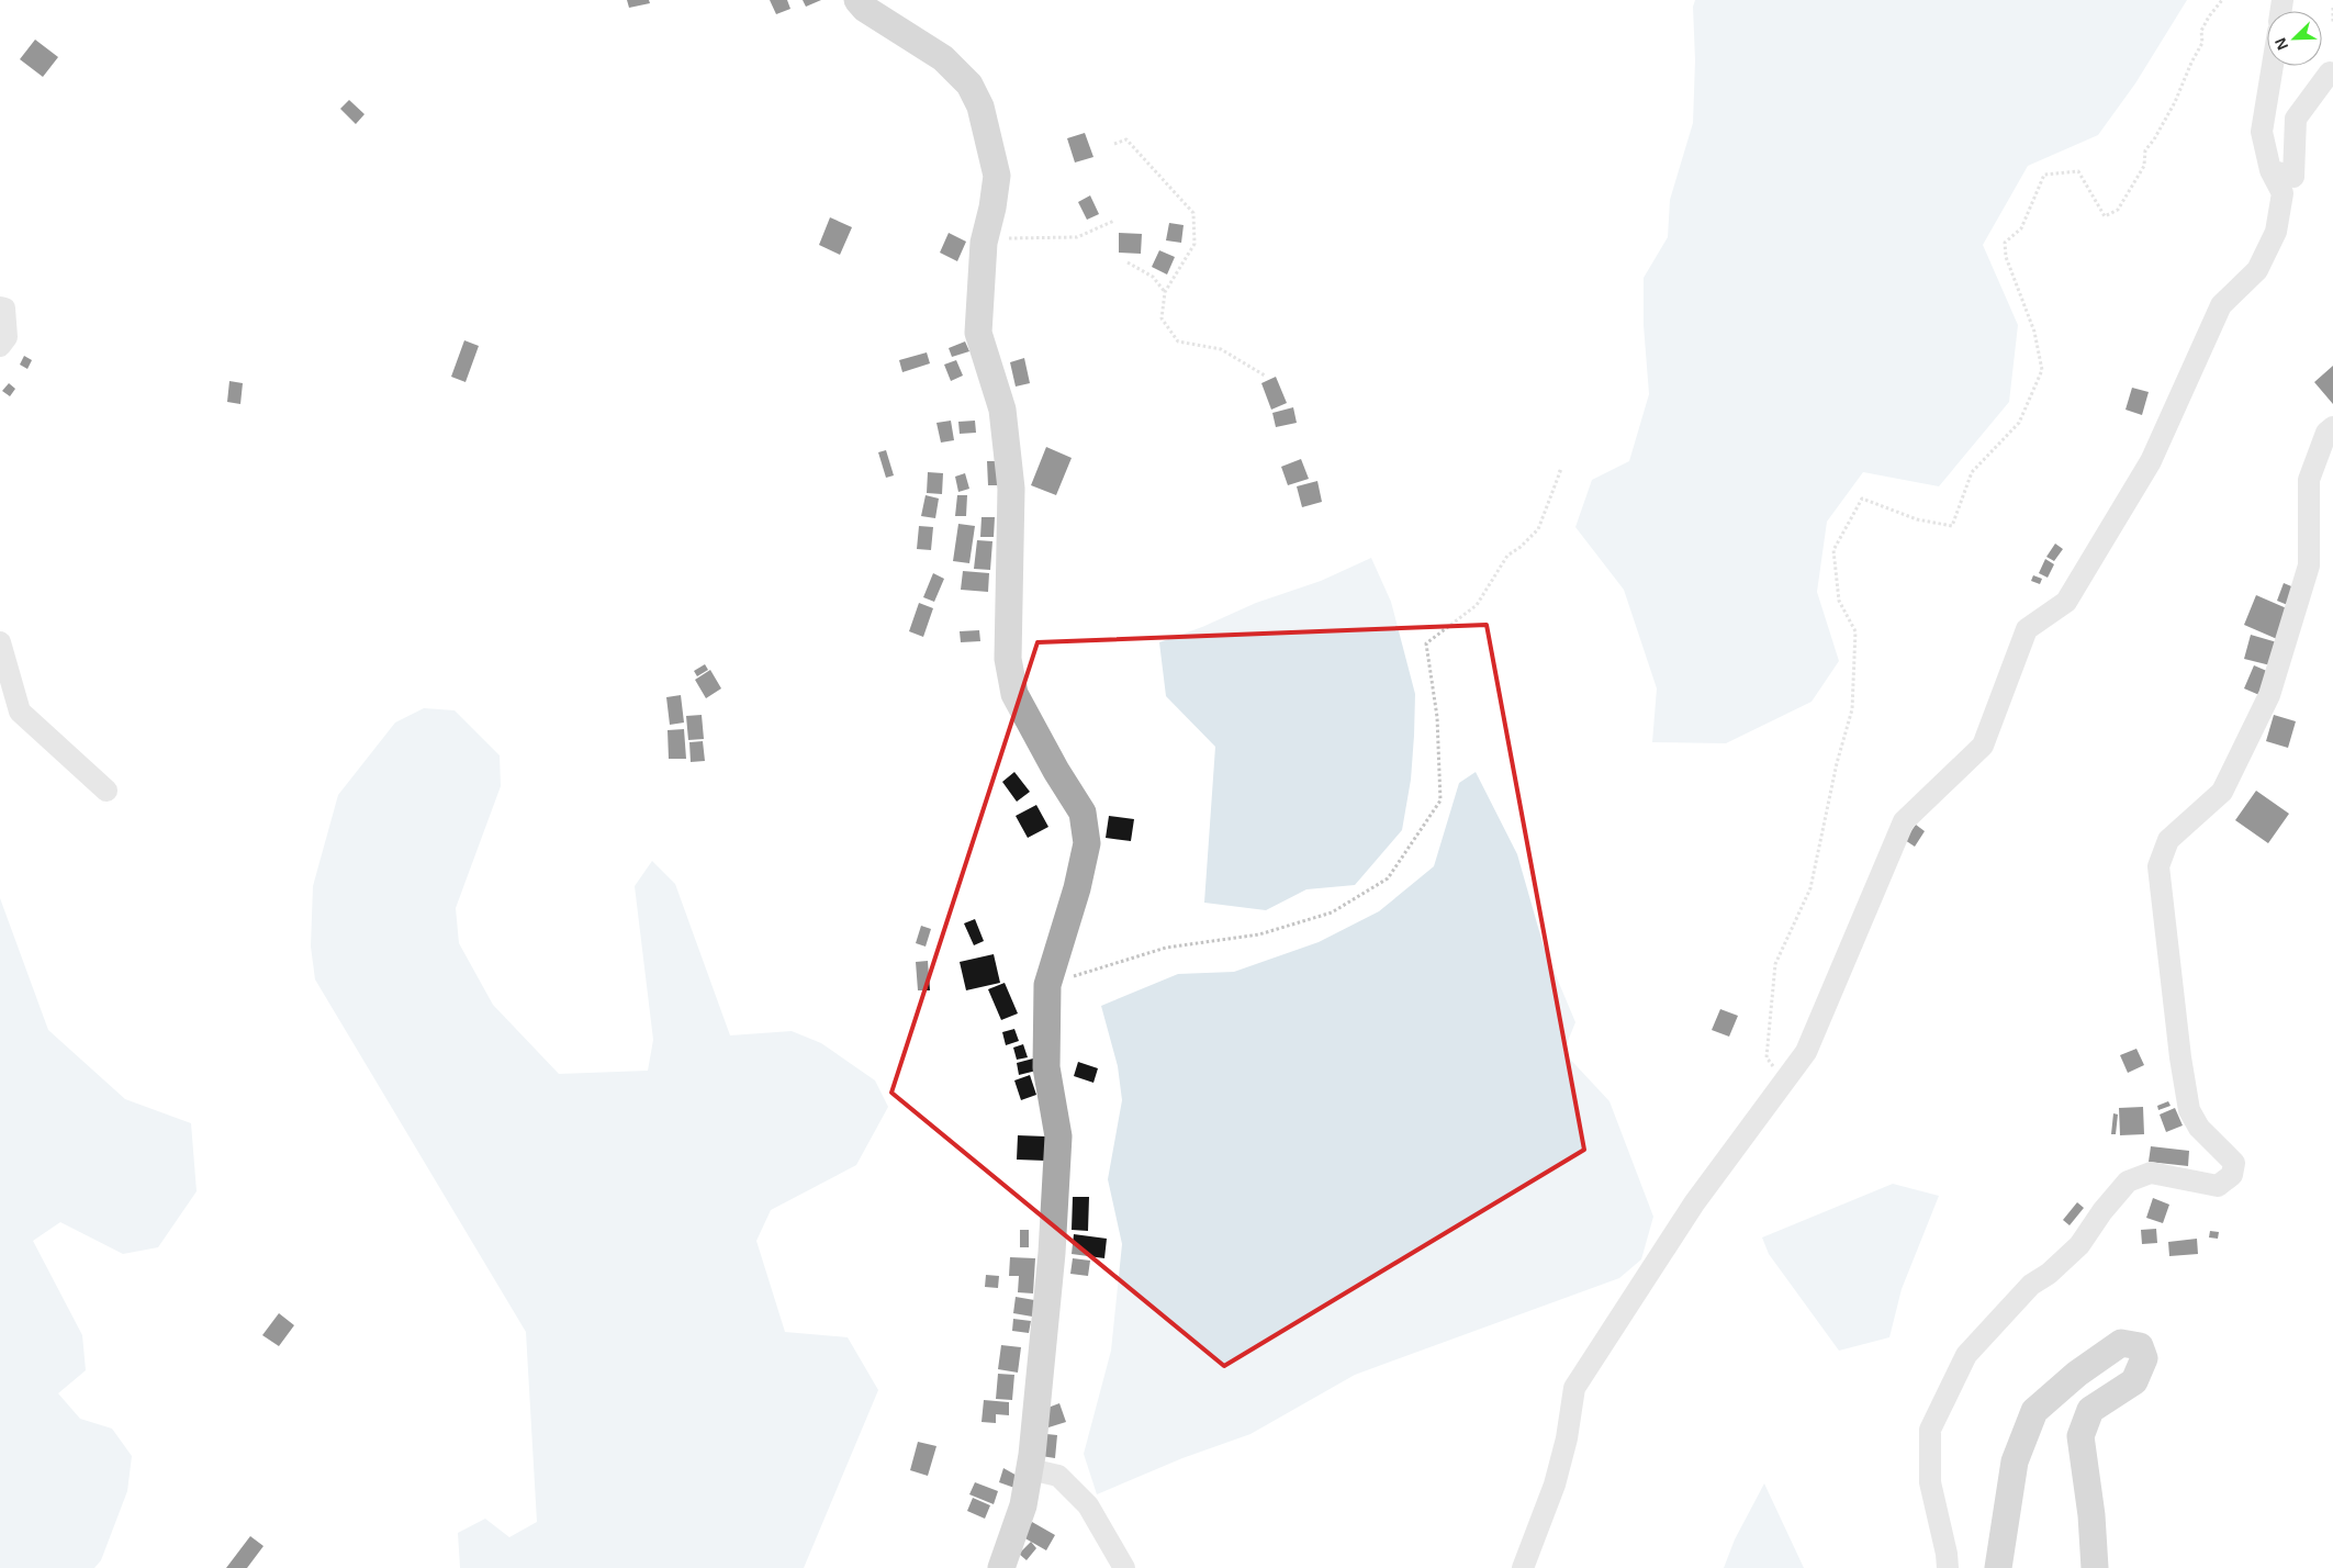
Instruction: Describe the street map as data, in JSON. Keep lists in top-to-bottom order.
{
  "north": "bottom left"
}
